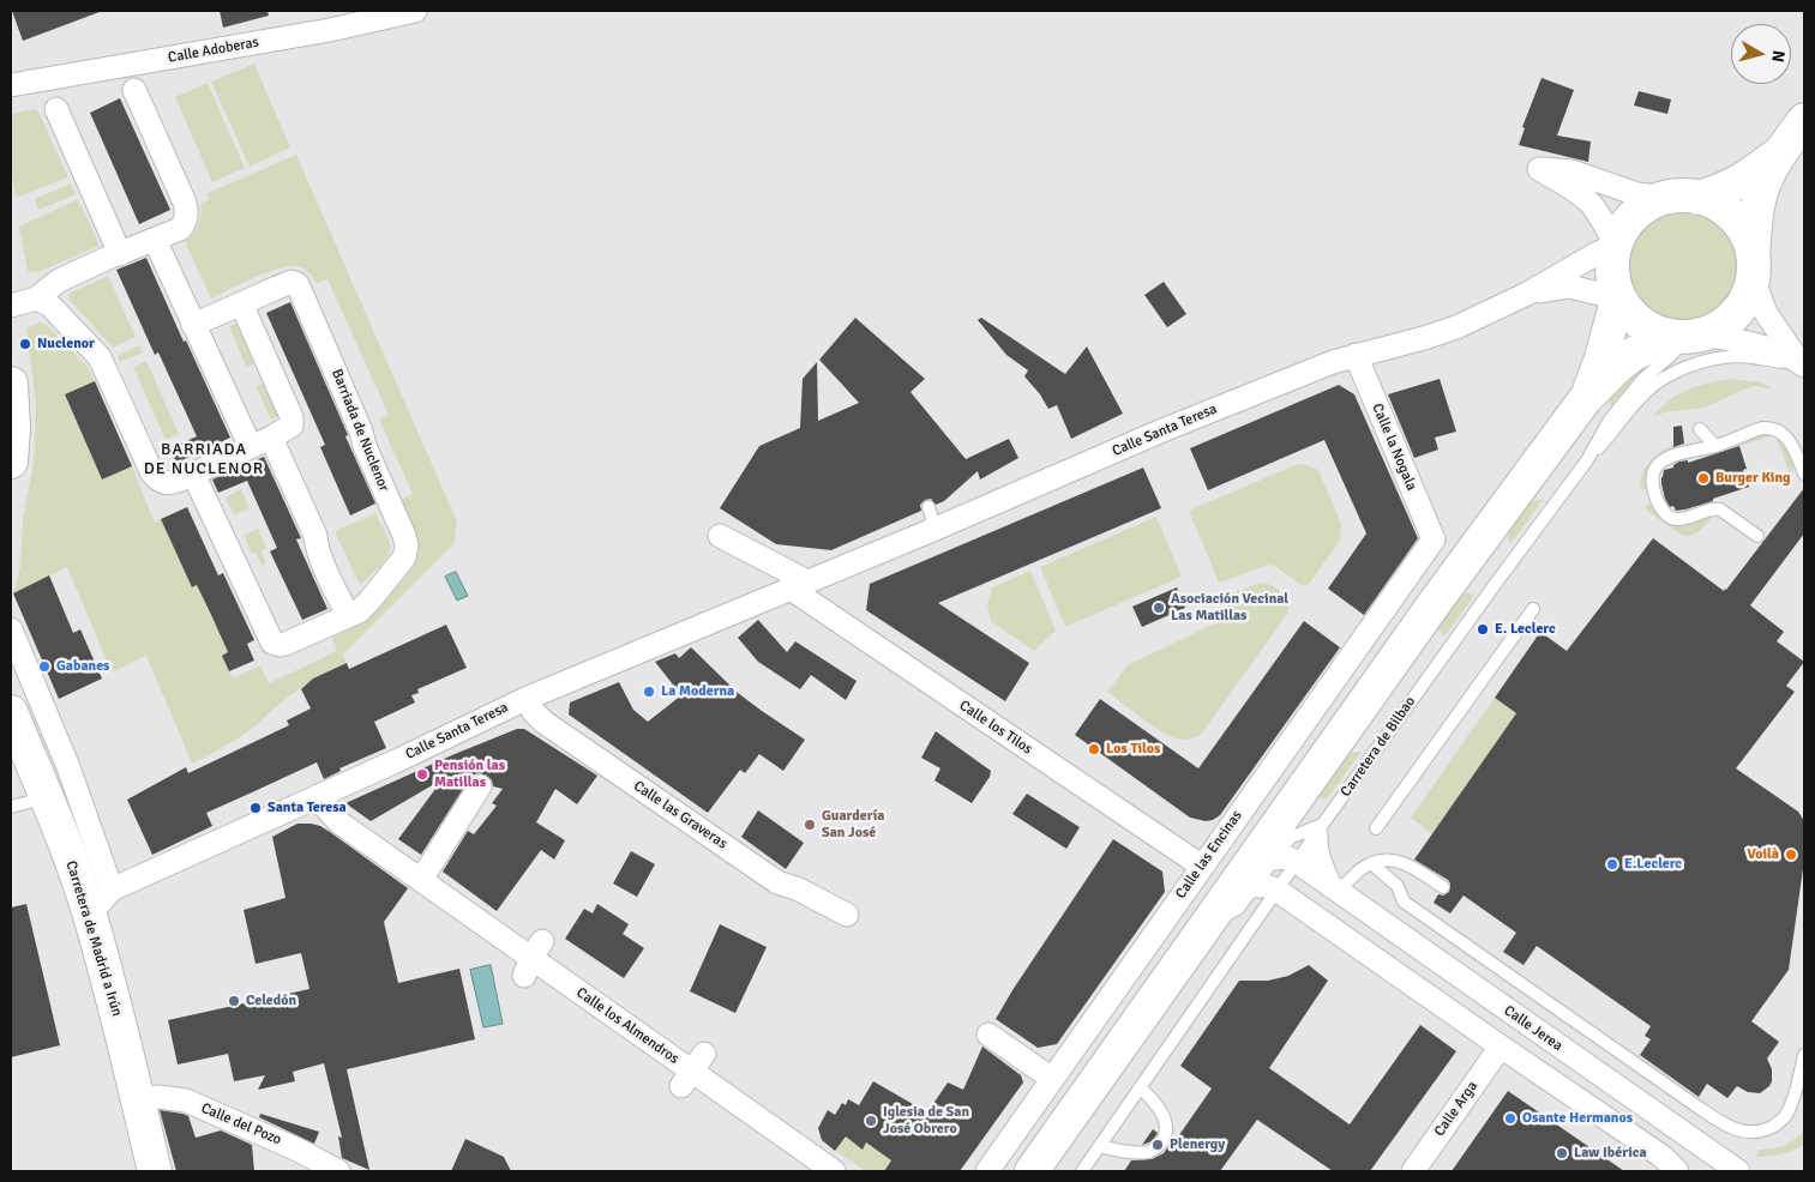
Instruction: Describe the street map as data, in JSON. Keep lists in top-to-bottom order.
{
  "streets": {
    "main road": ["Carretera de Madrid a Irún"],
    "street": [
      "Calle Adoberas",
      "Barriada de Nuclenor",
      "Calle Santa Teresa",
      "Calle la Nogala",
      "Calle los Tilos",
      "Calle las Graveras",
      "Calle las Encinas",
      "Calle los Almendros",
      "Calle Jerea",
      "Calle Arga",
      "Calle del Pozo"
    ],
    "lane": ["Carretera de Bilbao"]
  },
  "crossings": [
    ["Calle Santa Teresa", "Calle la Nogala"],
    ["Calle Santa Teresa", "Calle los Tilos"],
    ["Calle Santa Teresa", "Carretera de Bilbao"],
    ["Calle Santa Teresa", "Calle las Graveras"],
    ["Calle Santa Teresa", "Carretera de Madrid a Irún"],
    ["Calle Santa Teresa", "Calle los Almendros"],
    ["Calle la Nogala", "Calle las Encinas"],
    ["Calle los Tilos", "Calle las Encinas"],
    ["Carretera de Bilbao", "Calle Jerea"],
    ["Carretera de Madrid a Irún", "Calle del Pozo"]
  ],
  "districts": ["BARRIADA DE NUCLENOR"],
  "places": [
    "Nuclenor",
    "Burger King",
    "Asociación Vecinal Las Matillas",
    "E. Leclerc",
    "Gabanes",
    "La Moderna",
    "Los Tilos",
    "Pensión las Matillas",
    "Santa Teresa",
    "Guardería San José",
    "Voilà",
    "E.Leclerc",
    "Celedón",
    "Osante Hermanos",
    "Iglesia de San José Obrero",
    "Plenergy",
    "Law Ibérica"
  ],
  "north": "right"
}
